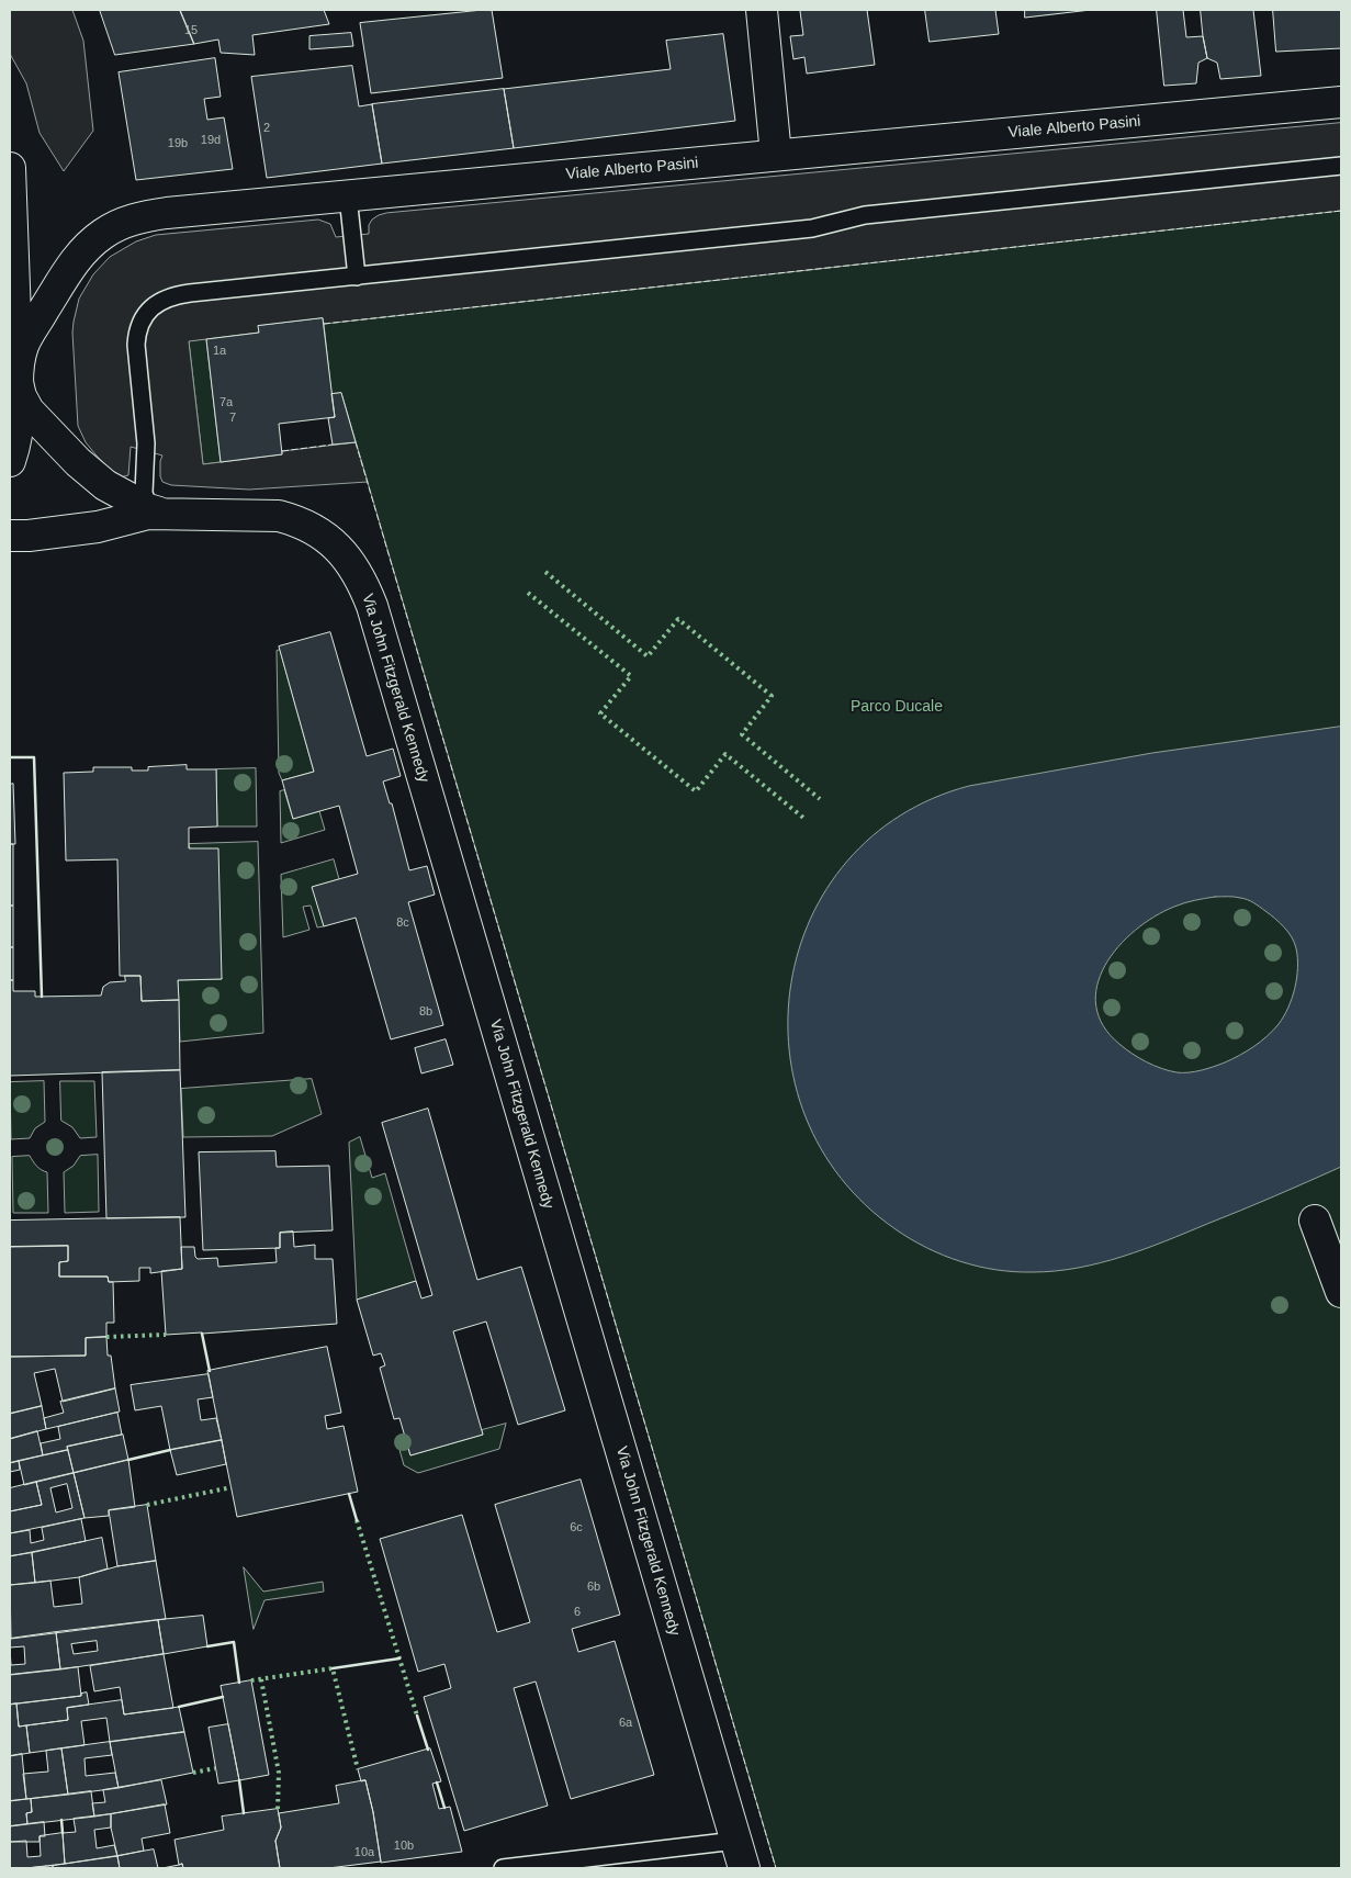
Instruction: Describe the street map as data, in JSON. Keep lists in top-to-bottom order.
{
  "streets": {
    "street": ["Viale Alberto Pasini", "Via John Fitzgerald Kennedy"]
  },
  "crossings": [
    ["Viale Alberto Pasini", "Via John Fitzgerald Kennedy"]
  ],
  "parks": ["Parco Ducale"],
  "house_numbers": [
    "15",
    "2",
    "19d",
    "19b",
    "1a",
    "7a",
    "7",
    "8c",
    "8b",
    "6c",
    "6b",
    "6",
    "6a",
    "10b",
    "10a"
  ]
}
